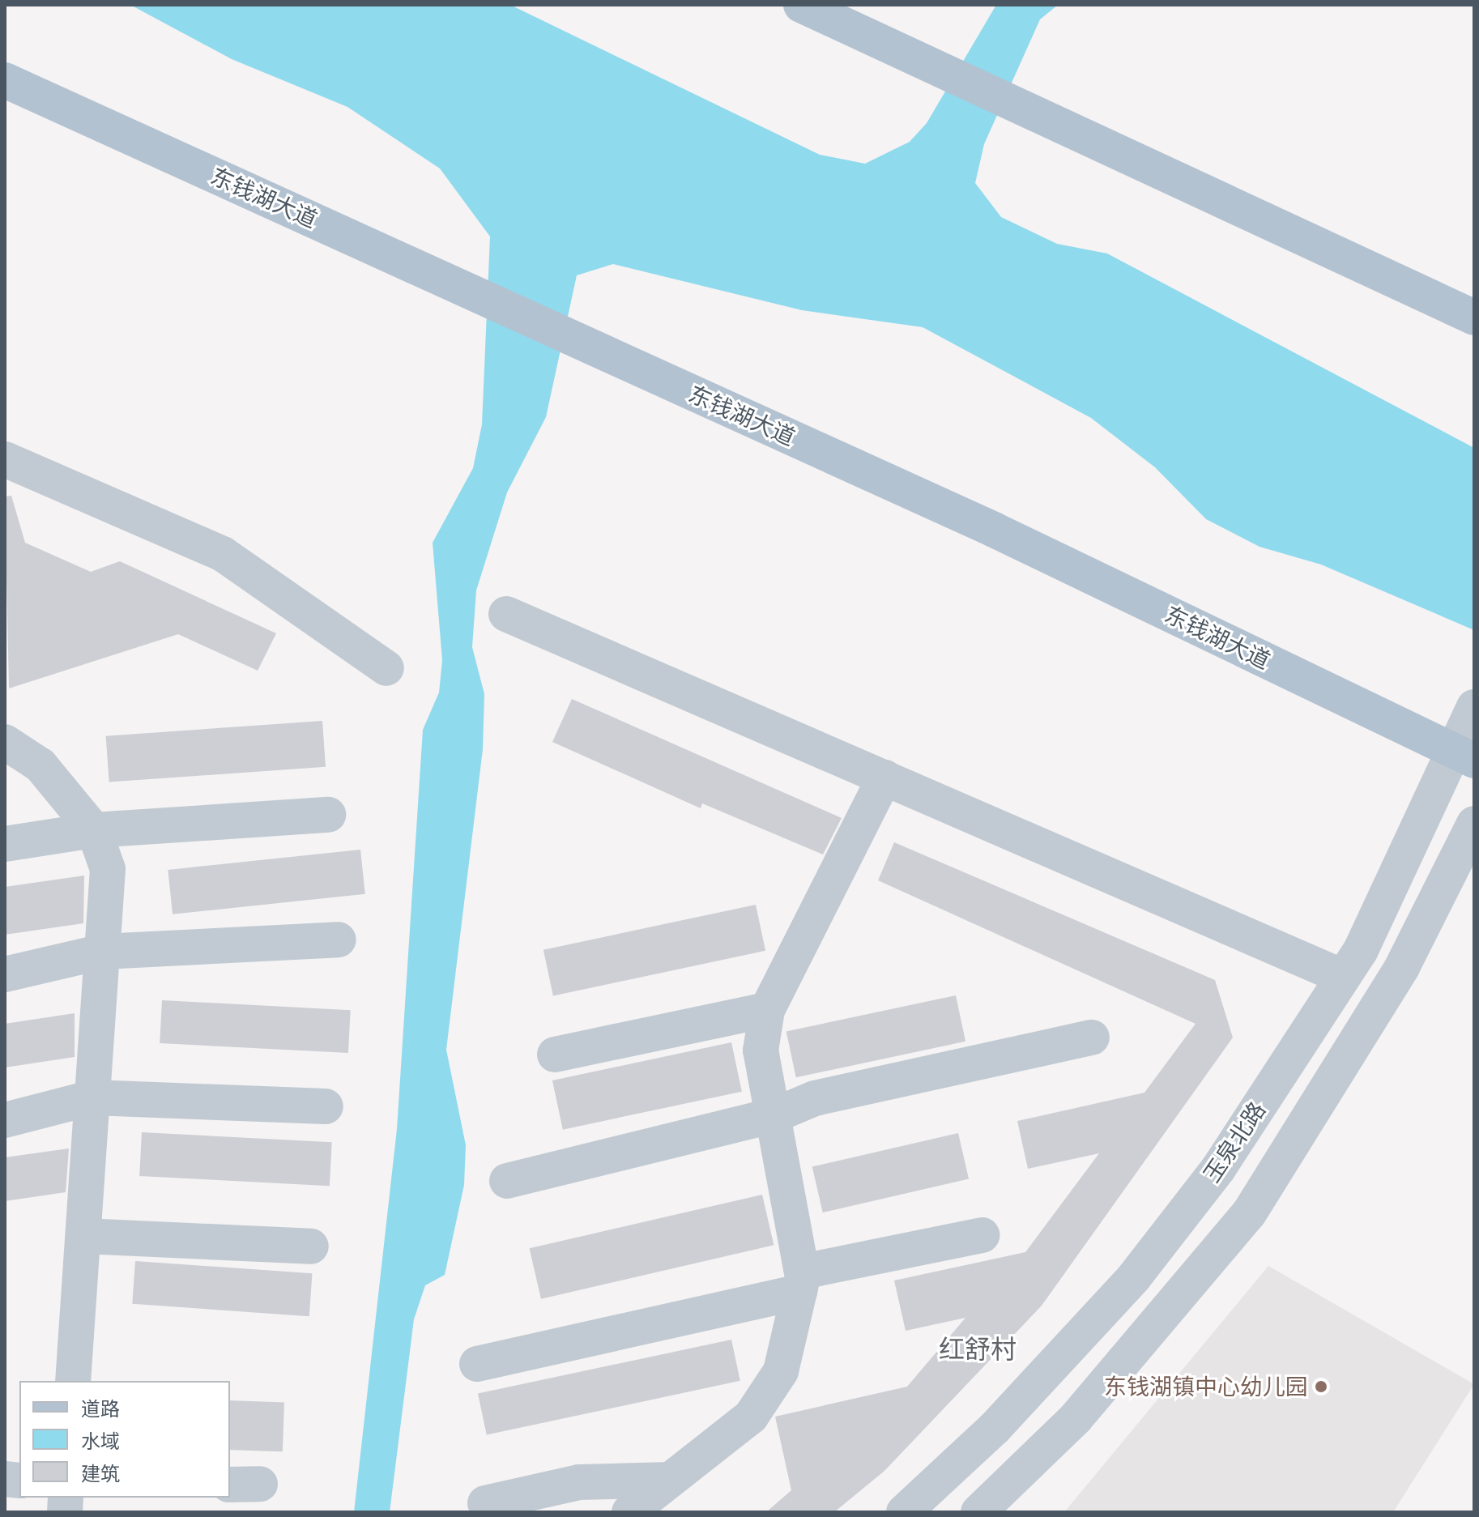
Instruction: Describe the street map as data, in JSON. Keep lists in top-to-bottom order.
{
  "streets": {
    "main road": ["东钱湖大道"],
    "street": ["玉泉北路"]
  },
  "crossings": [
    ["东钱湖大道", "玉泉北路"]
  ],
  "districts": ["红舒村"],
  "places": ["东钱湖镇中心幼儿园"],
  "legend": ["道路", "水域", "建筑"]
}
